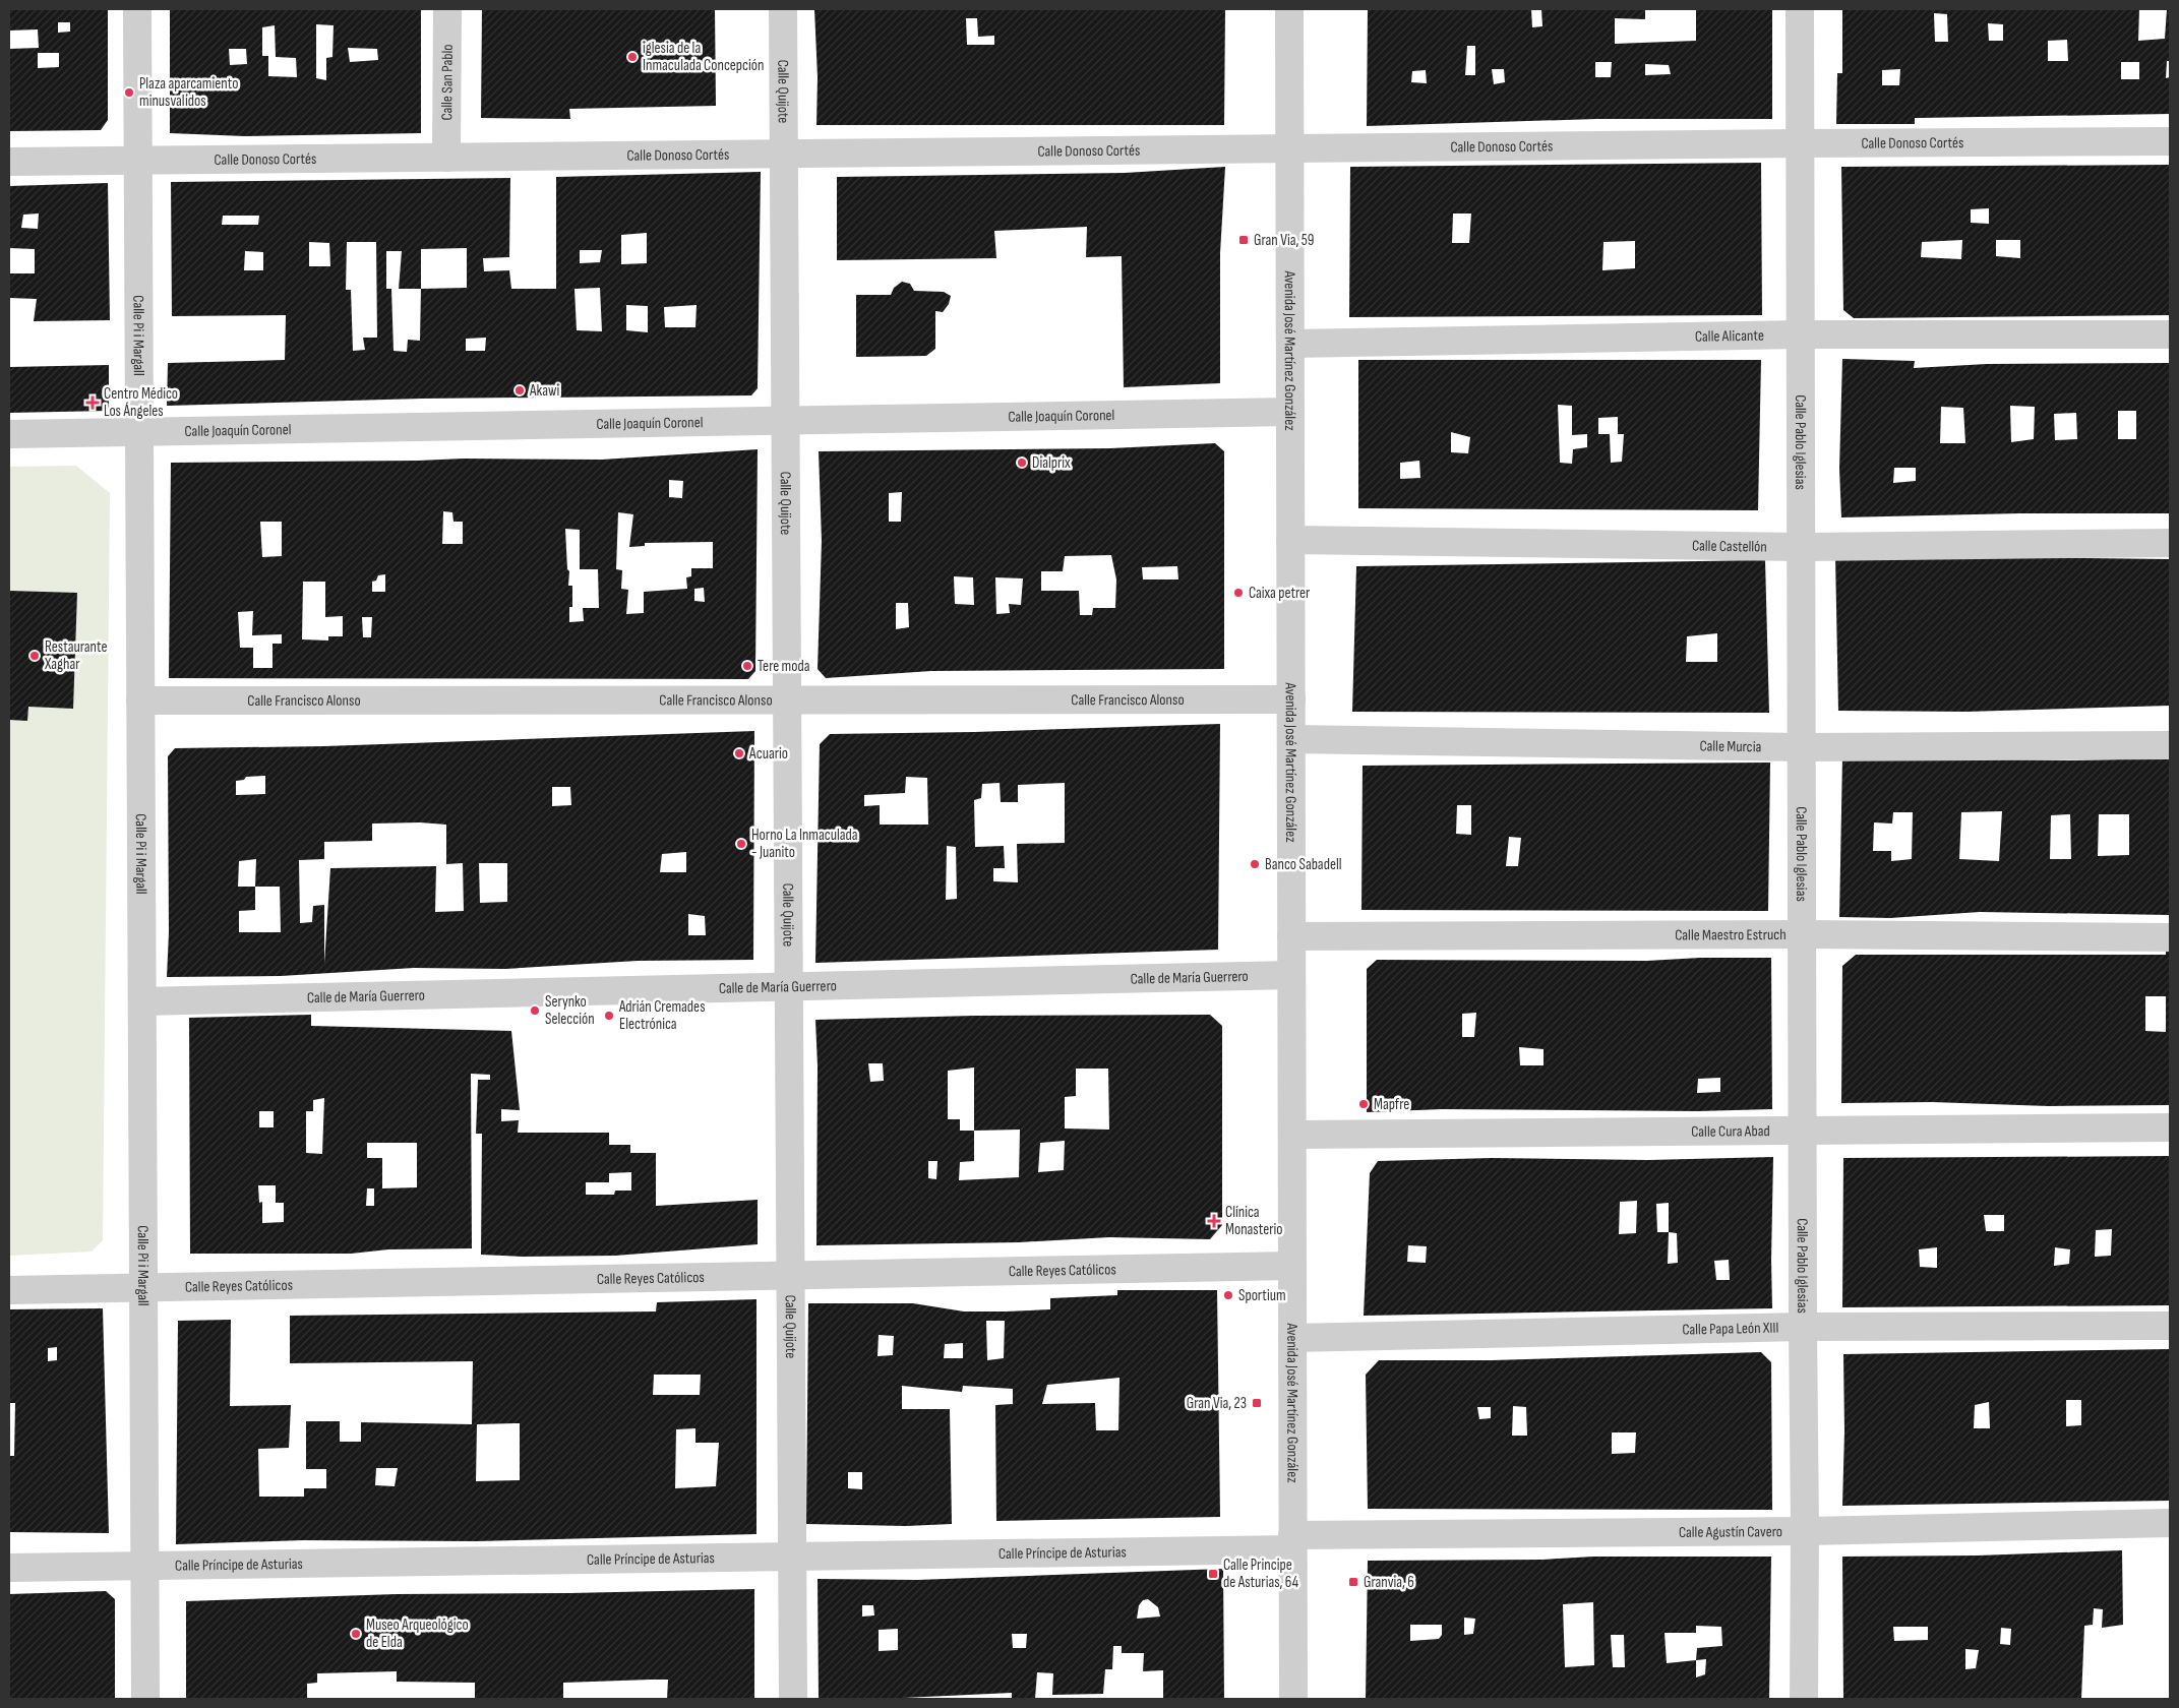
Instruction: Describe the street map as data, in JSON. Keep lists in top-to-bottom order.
{
  "streets": {
    "street": [
      "Calle San Pablo",
      "Calle Quijote",
      "Calle Donoso Cortés",
      "Calle Pi i Margall",
      "Calle Alicante",
      "Avenida José Martínez González",
      "Calle Joaquín Coronel",
      "Calle Pablo Iglesias",
      "Calle Castellón",
      "Calle Francisco Alonso",
      "Calle Murcia",
      "Calle Maestro Estruch",
      "Calle de María Guerrero",
      "Calle Cura Abad",
      "Calle Reyes Católicos",
      "Calle Papa León XIII",
      "Calle Agustín Cavero",
      "Calle Príncipe de Asturias"
    ]
  },
  "crossings": [
    ["Calle San Pablo", "Calle Donoso Cortés"],
    ["Calle Quijote", "Calle Donoso Cortés"],
    ["Calle Quijote", "Calle Joaquín Coronel"],
    ["Calle Quijote", "Calle Francisco Alonso"],
    ["Calle Quijote", "Calle de María Guerrero"],
    ["Calle Quijote", "Calle Reyes Católicos"],
    ["Calle Quijote", "Calle Príncipe de Asturias"],
    ["Calle Donoso Cortés", "Calle Pi i Margall"],
    ["Calle Donoso Cortés", "Avenida José Martínez González"],
    ["Calle Donoso Cortés", "Calle Pablo Iglesias"],
    ["Calle Pi i Margall", "Calle Joaquín Coronel"],
    ["Calle Pi i Margall", "Calle Francisco Alonso"],
    ["Calle Pi i Margall", "Calle de María Guerrero"],
    ["Calle Pi i Margall", "Calle Reyes Católicos"],
    ["Calle Pi i Margall", "Calle Príncipe de Asturias"],
    ["Calle Alicante", "Avenida José Martínez González"],
    ["Calle Alicante", "Calle Pablo Iglesias"],
    ["Avenida José Martínez González", "Calle Joaquín Coronel"],
    ["Avenida José Martínez González", "Calle Castellón"],
    ["Avenida José Martínez González", "Calle Francisco Alonso"],
    ["Avenida José Martínez González", "Calle Murcia"],
    ["Avenida José Martínez González", "Calle Maestro Estruch"],
    ["Avenida José Martínez González", "Calle de María Guerrero"],
    ["Avenida José Martínez González", "Calle Cura Abad"],
    ["Avenida José Martínez González", "Calle Reyes Católicos"],
    ["Avenida José Martínez González", "Calle Papa León XIII"],
    ["Avenida José Martínez González", "Calle Agustín Cavero"],
    ["Avenida José Martínez González", "Calle Príncipe de Asturias"],
    ["Calle Pablo Iglesias", "Calle Castellón"],
    ["Calle Pablo Iglesias", "Calle Murcia"],
    ["Calle Pablo Iglesias", "Calle Maestro Estruch"],
    ["Calle Pablo Iglesias", "Calle Cura Abad"],
    ["Calle Pablo Iglesias", "Calle Papa León XIII"],
    ["Calle Pablo Iglesias", "Calle Agustín Cavero"],
    ["Calle Agustín Cavero", "Calle Príncipe de Asturias"]
  ],
  "places": {
    "other": [
      "iglesia de la Inmaculada Concepción",
      "Plaza aparcamiento minusvalidos",
      "Akawi",
      "Dialprix",
      "Caixa petrer",
      "Restaurante Xaghar",
      "Tere moda",
      "Acuario",
      "Horno La Inmaculada - Juanito",
      "Banco Sabadell",
      "Serynko Selección",
      "Adrián Cremades Electrónica",
      "Mapfre",
      "Sportium",
      "Museo Arqueológico de Elda"
    ],
    "transit": [
      "Gran Via, 59",
      "Gran Via, 23",
      "Calle Principe de Asturias, 64",
      "Granvia, 6"
    ],
    "health": ["Centro Médico Los Ángeles", "Clínica Monasterio"]
  }
}
